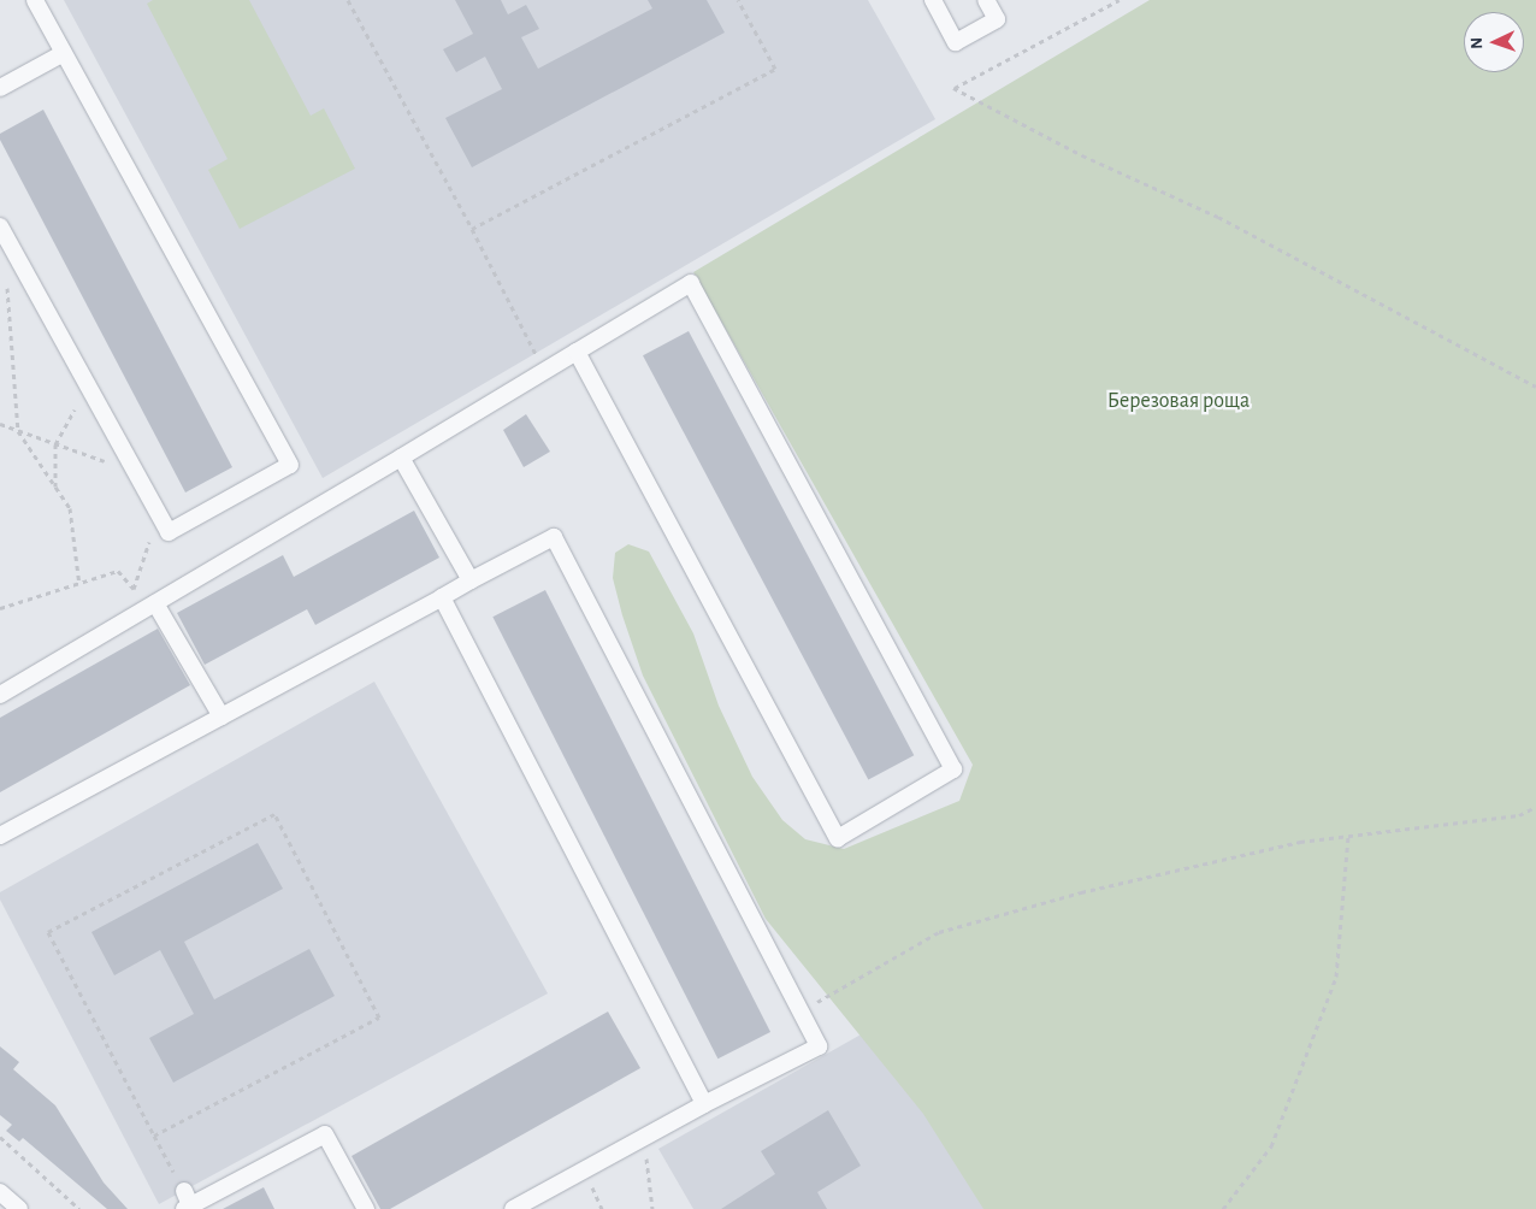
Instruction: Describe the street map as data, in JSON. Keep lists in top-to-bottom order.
{
  "parks": ["Березовая роща"],
  "north": "left"
}
